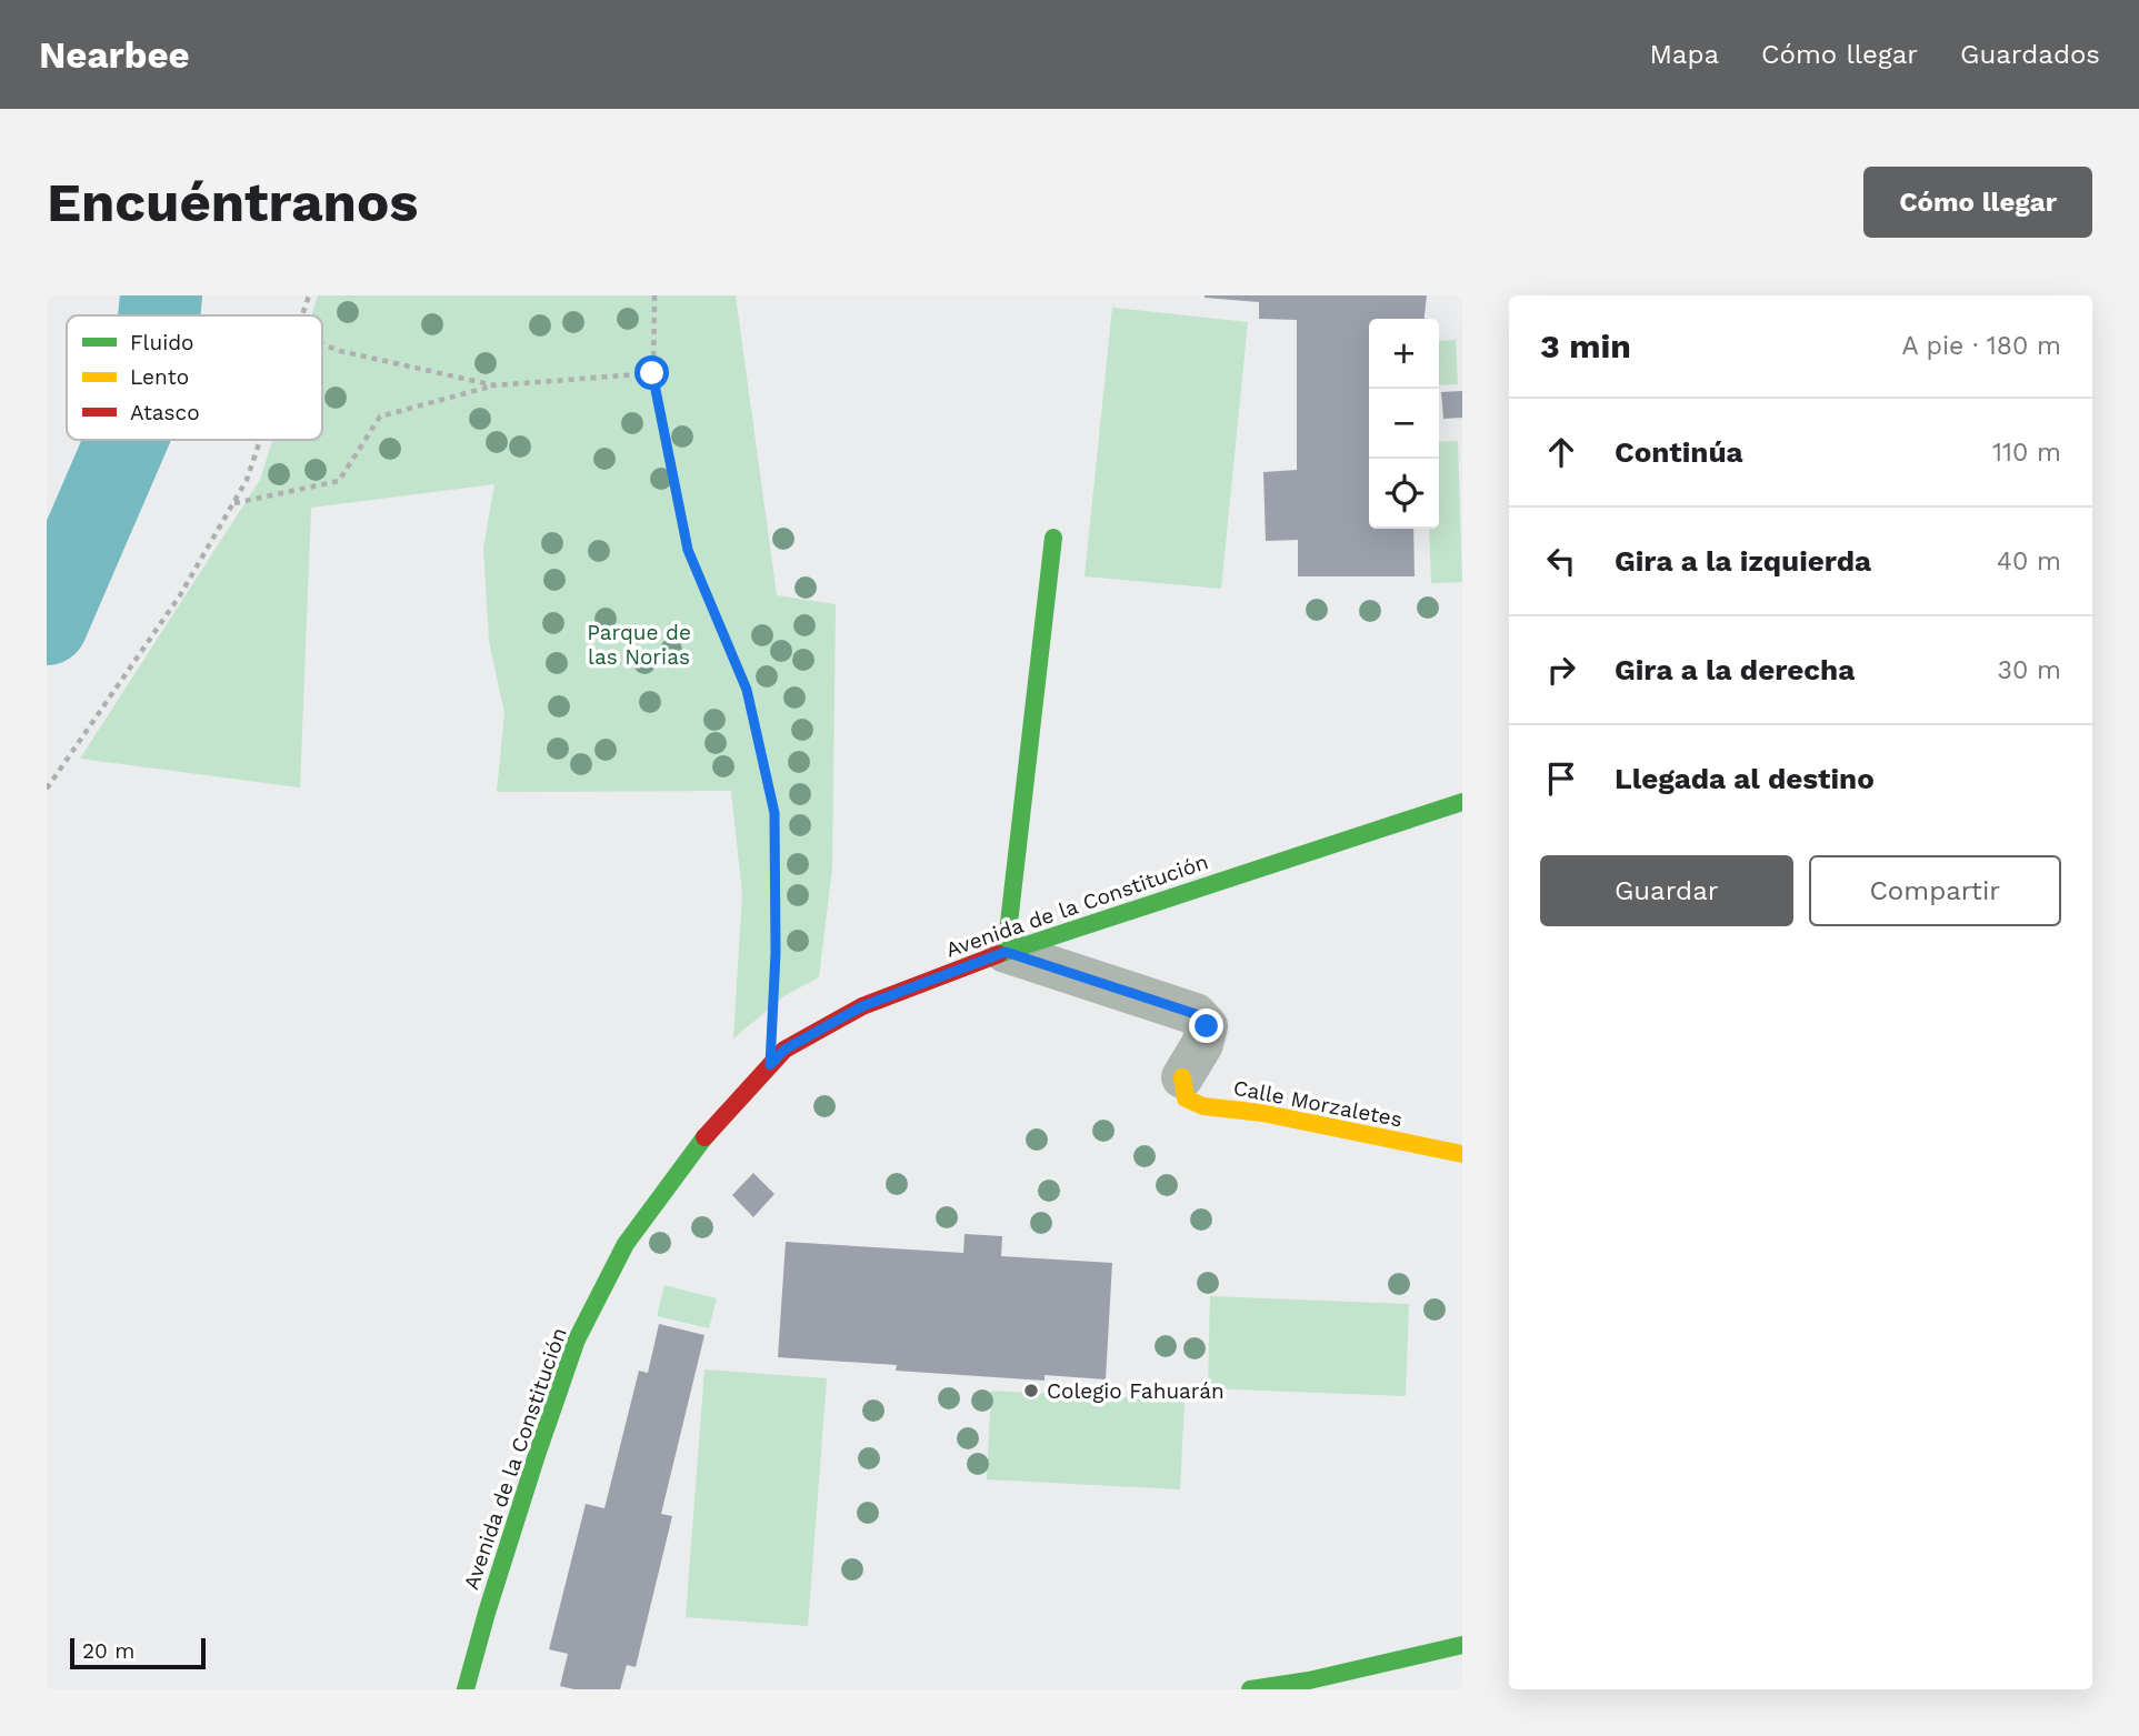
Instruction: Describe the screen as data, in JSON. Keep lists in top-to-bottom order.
{
  "streets": {
    "street": ["Avenida de la Constitución", "Calle Morzaletes"]
  },
  "parks": ["Parque de las Norias"],
  "places": ["Colegio Fahuarán"],
  "legend": ["Fluido", "Lento", "Atasco"],
  "scale_bar": "20 m",
  "page": {
    "header": "Nearbee",
    "nav": ["Mapa", "Cómo llegar", "Guardados"],
    "buttons": [
      "Cómo llegar",
      ["Guardar", "Compartir"]
    ],
    "title": "Encuéntranos",
    "heading": ["3 min", "A pie · 180 m"],
    "map_buttons": ["+", "−"],
    "list": [
      ["Continúa", "110 m"],
      ["Gira a la izquierda", "40 m"],
      ["Gira a la derecha", "30 m"],
      "Llegada al destino"
    ],
    "scale": "20 m"
  }
}
